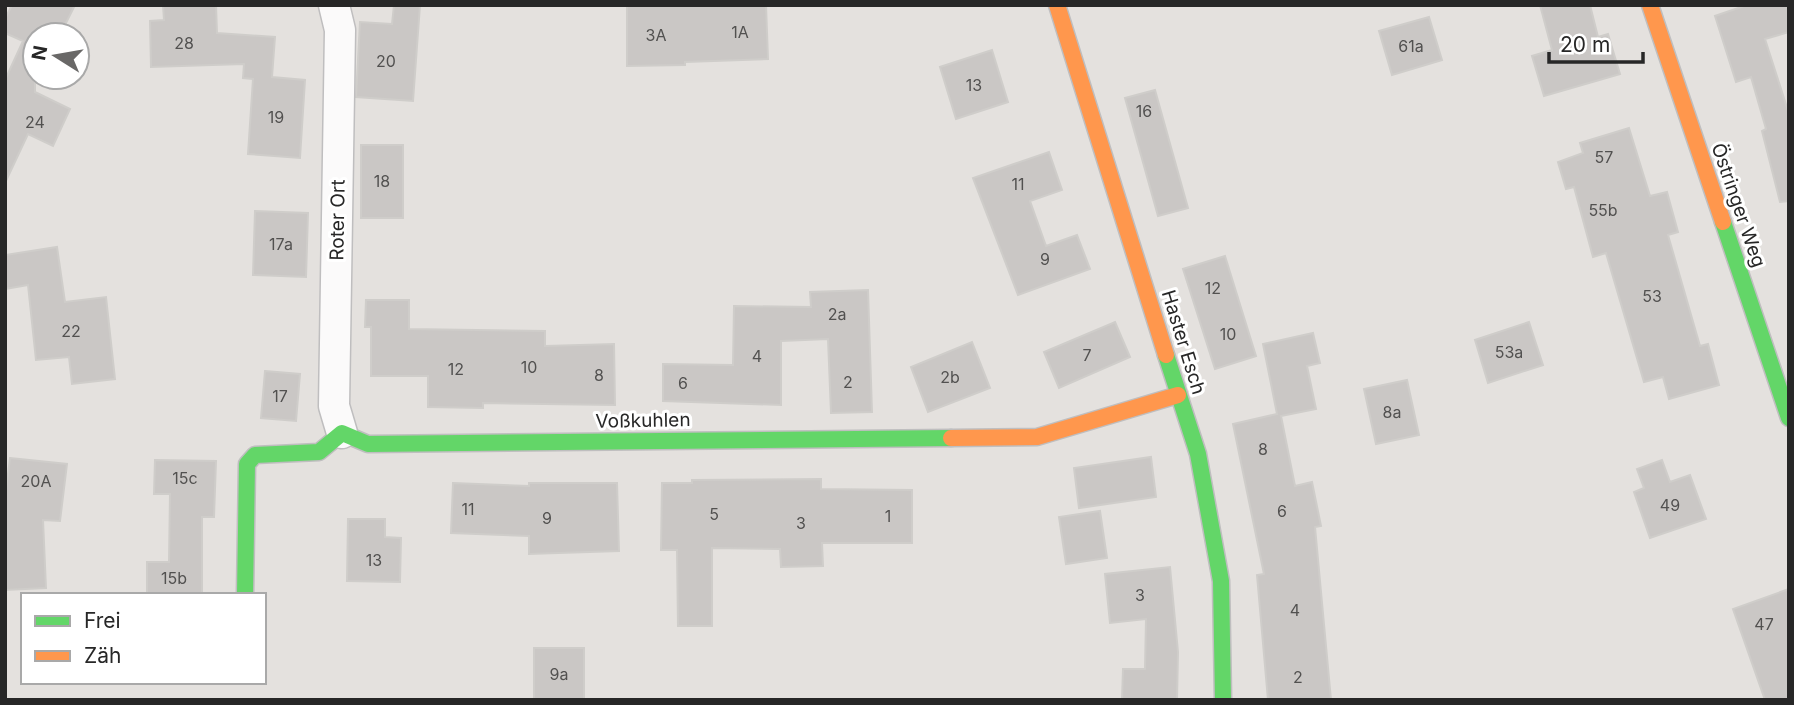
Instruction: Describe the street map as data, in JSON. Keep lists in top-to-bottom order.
{
  "streets": {
    "street": [
      "Östringer Weg",
      "Roter Ort",
      "Haster Esch",
      "Voßkuhlen"
    ]
  },
  "crossings": [
    ["Roter Ort", "Voßkuhlen"],
    ["Haster Esch", "Voßkuhlen"]
  ],
  "house_numbers": [
    "1A",
    "3A",
    "28",
    "61a",
    "20",
    "13",
    "16",
    "19",
    "24",
    "57",
    "18",
    "11",
    "55b",
    "17a",
    "9",
    "12",
    "53",
    "2a",
    "22",
    "10",
    "53a",
    "7",
    "4",
    "10",
    "12",
    "8",
    "2b",
    "2",
    "6",
    "17",
    "8a",
    "8",
    "15c",
    "20A",
    "49",
    "11",
    "6",
    "5",
    "1",
    "9",
    "3",
    "13",
    "15b",
    "3",
    "4",
    "47",
    "9a",
    "2"
  ],
  "legend": ["Frei", "Zäh"],
  "scale_bar": "20 m",
  "north": "left"
}
